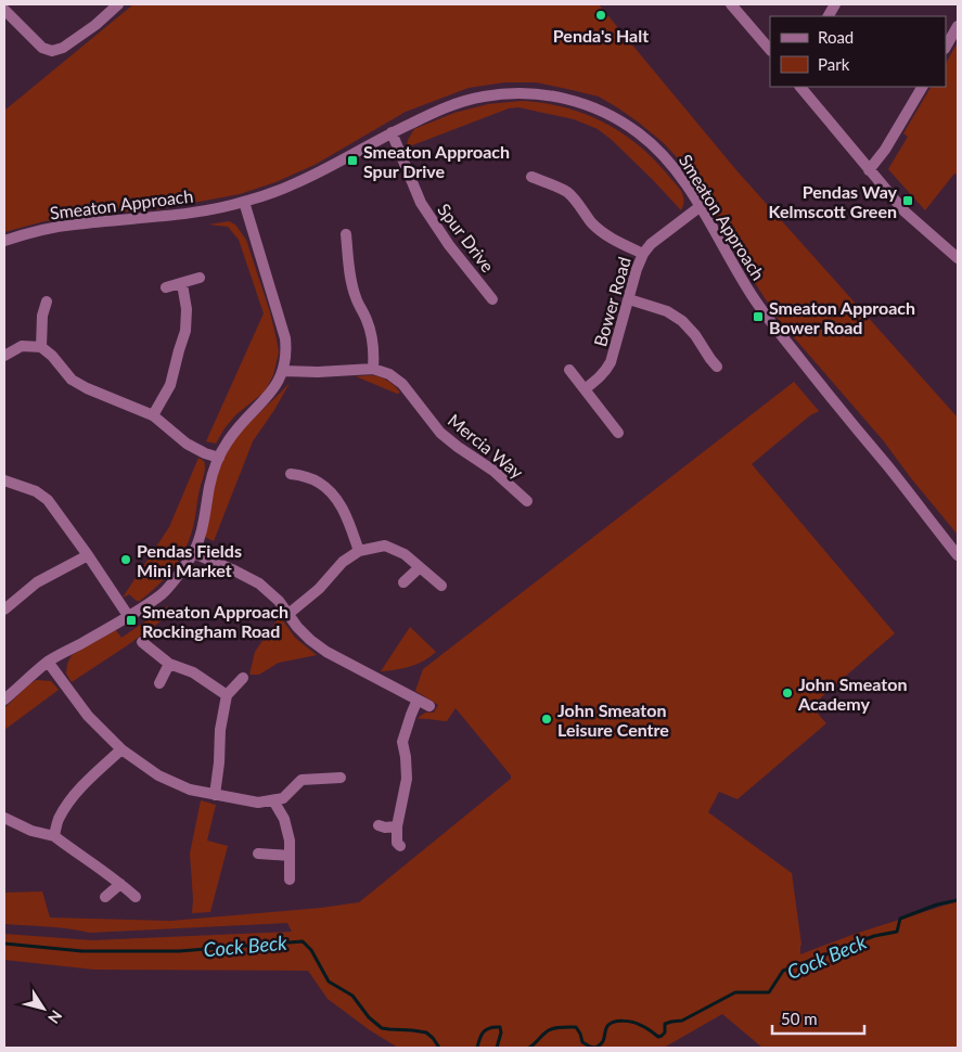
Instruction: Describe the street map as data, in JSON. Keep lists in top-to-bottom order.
{
  "streets": {
    "street": [
      "Smeaton Approach",
      "Spur Drive",
      "Bower Road",
      "Mercia Way"
    ]
  },
  "crossings": [
    ["Smeaton Approach", "Spur Drive"],
    ["Smeaton Approach", "Bower Road"]
  ],
  "water": ["Cock Beck"],
  "places": {
    "other": [
      "Penda's Halt",
      "Pendas Fields Mini Market",
      "John Smeaton Academy",
      "John Smeaton Leisure Centre"
    ],
    "transit": [
      "Smeaton Approach Spur Drive",
      "Pendas Way Kelmscott Green",
      "Smeaton Approach Bower Road",
      "Smeaton Approach Rockingham Road"
    ]
  },
  "legend": ["Road", "Park"],
  "scale_bar": "50 m",
  "north": "bottom right"
}
